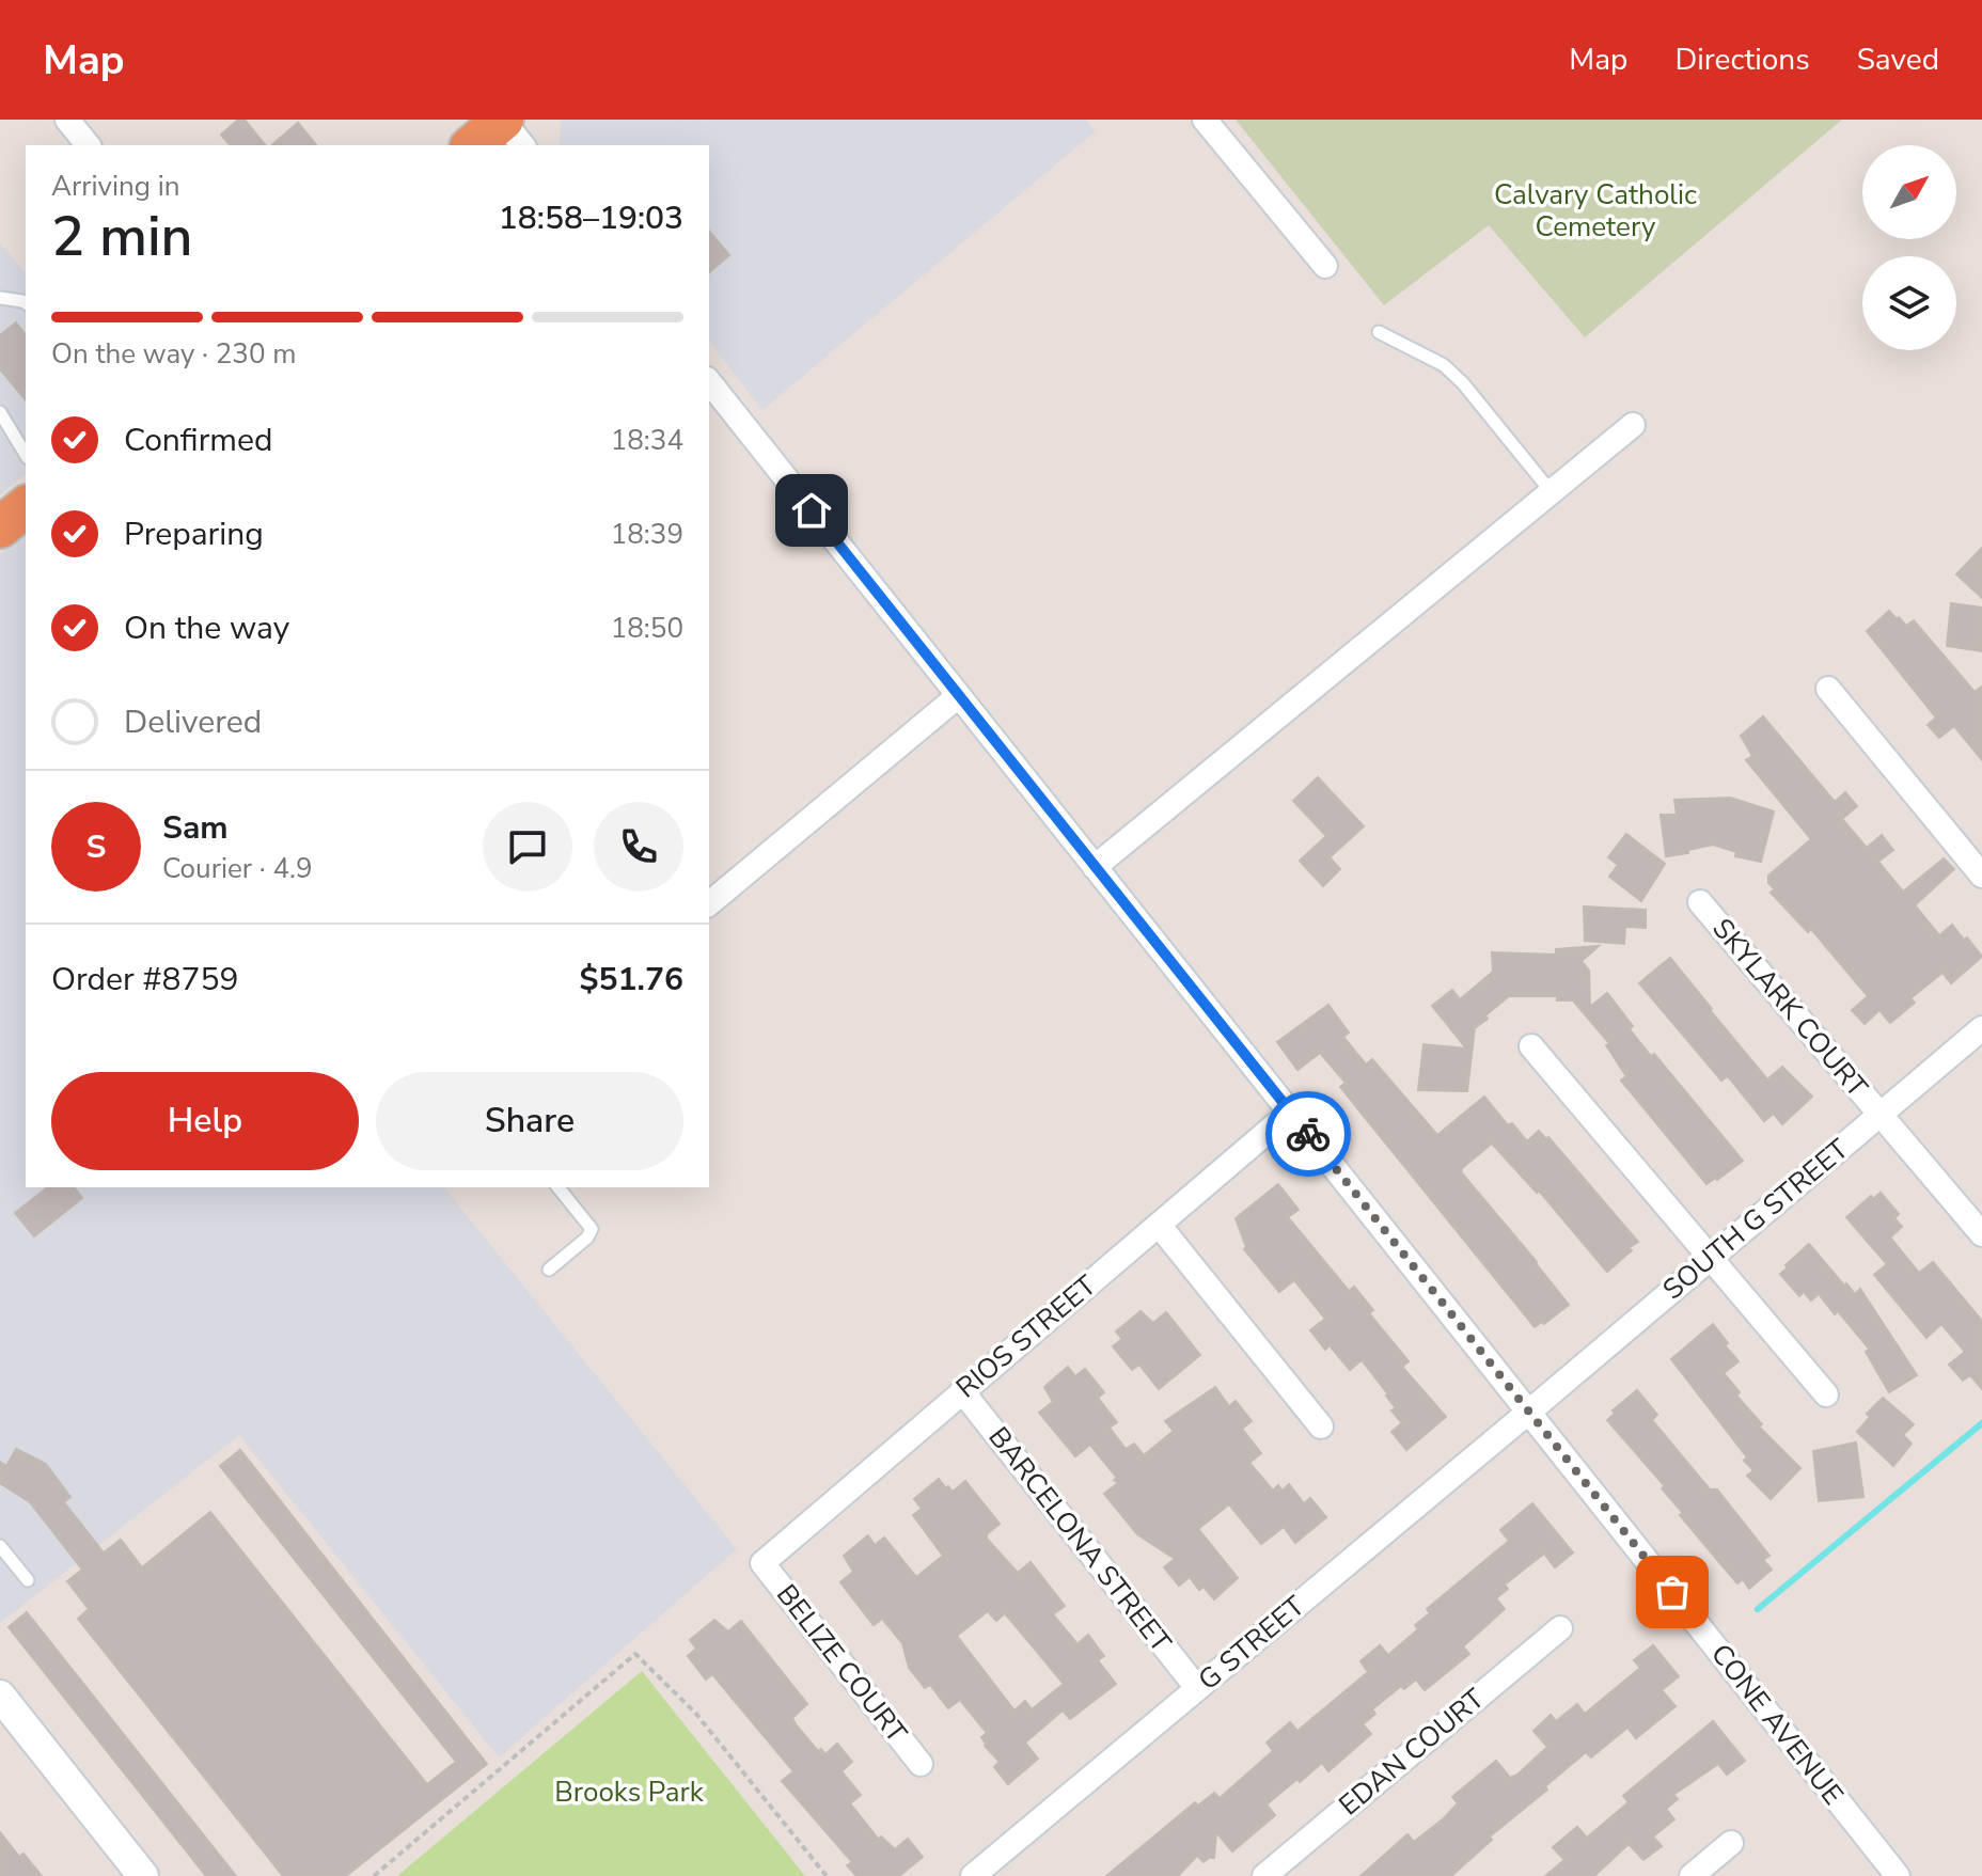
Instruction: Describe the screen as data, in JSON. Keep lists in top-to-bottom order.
{
  "streets": {
    "street": [
      "SKYLARK COURT",
      "SOUTH G STREET",
      "RIOS STREET",
      "BARCELONA STREET",
      "G STREET",
      "BELIZE COURT",
      "CONE AVENUE",
      "EDAN COURT"
    ]
  },
  "crossings": [
    ["SKYLARK COURT", "SOUTH G STREET"],
    ["SOUTH G STREET", "G STREET"],
    ["SOUTH G STREET", "CONE AVENUE"],
    ["RIOS STREET", "BARCELONA STREET"],
    ["RIOS STREET", "BELIZE COURT"],
    ["RIOS STREET", "CONE AVENUE"],
    ["BARCELONA STREET", "G STREET"],
    ["G STREET", "CONE AVENUE"]
  ],
  "parks": ["Calvary Catholic Cemetery", "Brooks Park"],
  "north": "top right",
  "page": {
    "header": "Map",
    "nav": ["Map", "Directions", "Saved"],
    "heading": ["2 min", "Arriving in", "18:58–19:03"],
    "panel": [
      "Sam",
      "Courier · 4.9",
      "Order #8759",
      "$51.76"
    ],
    "bar": "On the way · 230 m",
    "list": [
      ["Confirmed", "18:34"],
      ["Preparing", "18:39"],
      ["On the way", "18:50"],
      "Delivered"
    ],
    "round": "S",
    "buttons": ["Help", "Share"]
  }
}
